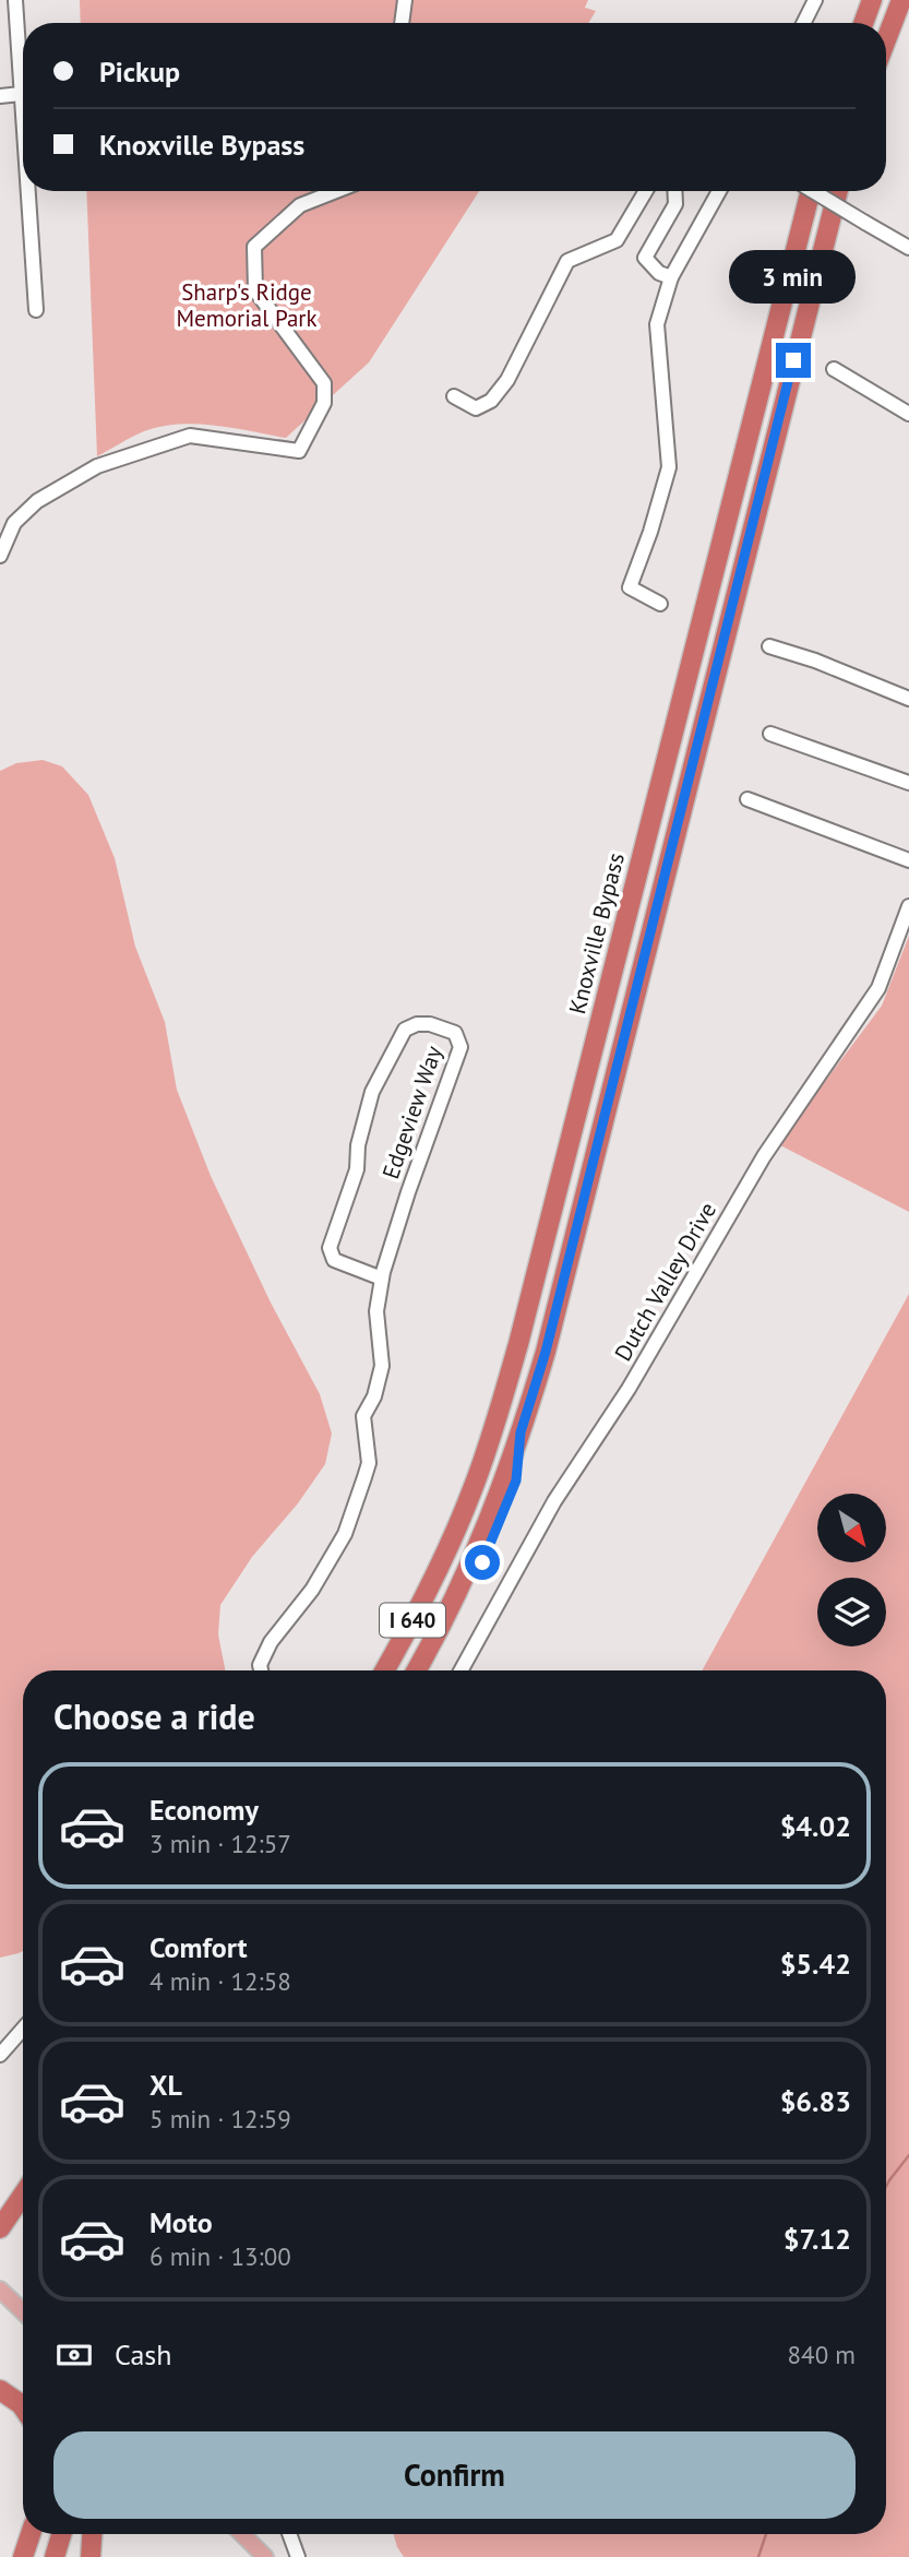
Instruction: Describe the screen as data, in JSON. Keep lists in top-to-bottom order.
{
  "streets": {
    "highway": ["Knoxville Bypass", "I 640"],
    "street": ["Edgeview Way", "Dutch Valley Drive"]
  },
  "parks": ["Sharp's Ridge Memorial Park"],
  "north": "bottom right",
  "page": {
    "banner": ["Pickup", "Knoxville Bypass"],
    "bubble": "3 min",
    "heading": "Choose a ride",
    "list": [
      {
        "name": "Economy",
        "note": "3 min · 12:57",
        "value": "$4.02"
      },
      {
        "name": "Comfort",
        "note": "4 min · 12:58",
        "value": "$5.42"
      },
      {
        "name": "XL",
        "note": "5 min · 12:59",
        "value": "$6.83"
      },
      {
        "name": "Moto",
        "note": "6 min · 13:00",
        "value": "$7.12"
      }
    ],
    "pay": ["Cash", "840 m"],
    "buttons": "Confirm"
  }
}
